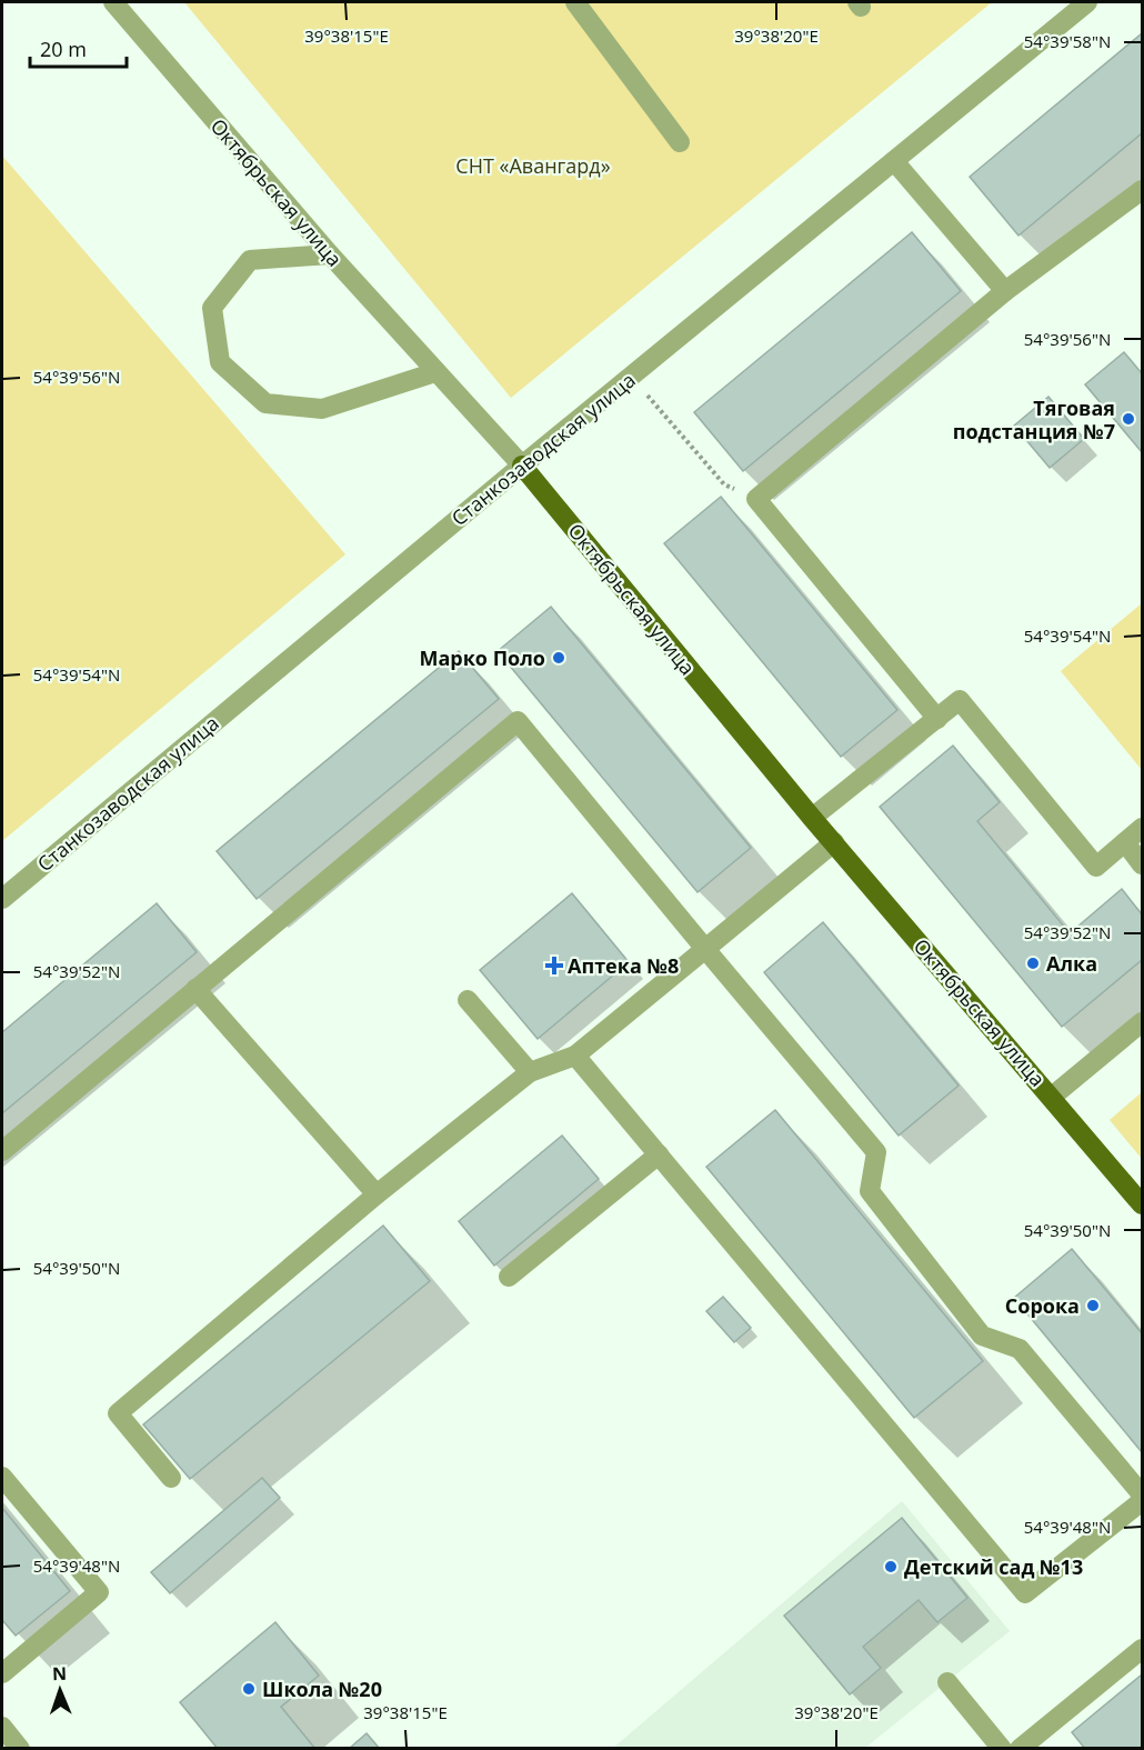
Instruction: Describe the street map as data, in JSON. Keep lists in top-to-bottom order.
{
  "streets": {
    "main road": ["Октябрьская улица"],
    "street": ["Станкозаводская улица"]
  },
  "crossings": [
    ["Октябрьская улица", "Станкозаводская улица"]
  ],
  "parks": ["СНТ «Авангард»"],
  "places": {
    "other": [
      "Тяговая подстанция №7",
      "Марко Поло",
      "Алка",
      "Сорока",
      "Детский сад №13",
      "Школа №20"
    ],
    "health": ["Аптека №8"]
  },
  "scale_bar": "20 m",
  "north": "top",
  "coordinates": [
    "39°38'15\"E",
    "39°38'20\"E",
    "54°39'58\"N",
    "54°39'56\"N",
    "54°39'54\"N",
    "54°39'52\"N",
    "54°39'50\"N",
    "54°39'48\"N"
  ]
}
